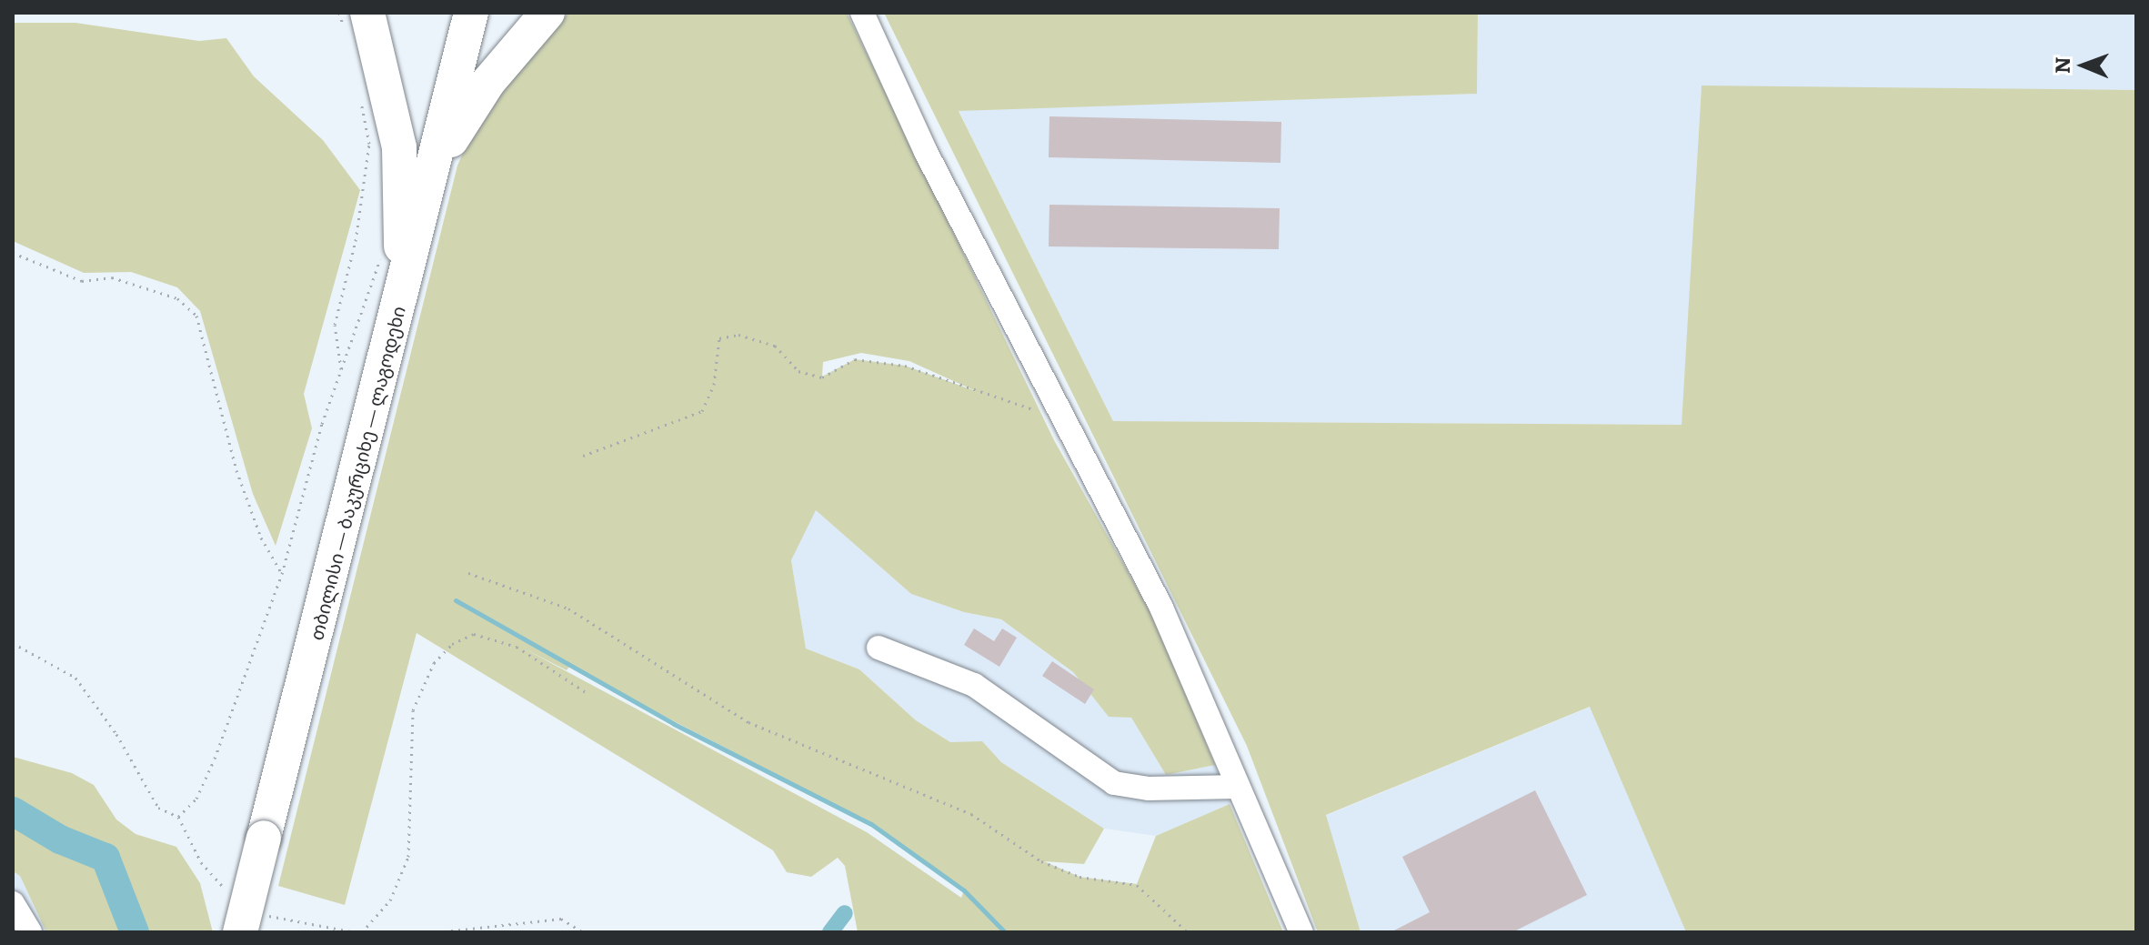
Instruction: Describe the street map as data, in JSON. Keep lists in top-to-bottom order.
{
  "streets": {
    "highway": ["თბილისი — ბაკურციხე — ლაგოდეხი"]
  },
  "north": "left"
}
